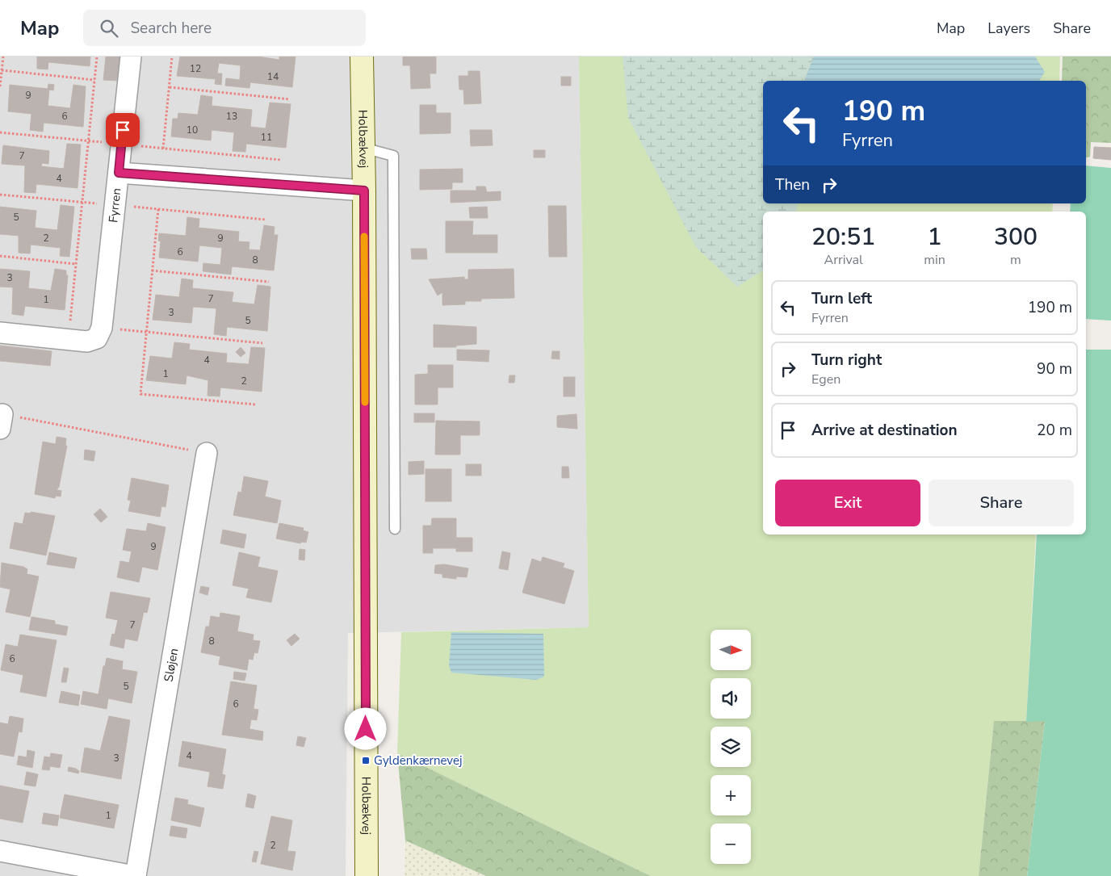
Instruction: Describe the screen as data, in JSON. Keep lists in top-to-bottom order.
{
  "streets": {
    "street": ["Holbækvej", "Fyrren", "Sløjen"]
  },
  "crossings": [
    ["Holbækvej", "Fyrren"]
  ],
  "places": {
    "transit": ["Gyldenkærnevej"]
  },
  "house_numbers": [
    "12",
    "14",
    "9",
    "6",
    "13",
    "10",
    "11",
    "7",
    "4",
    "5",
    "2",
    "9",
    "6",
    "8",
    "3",
    "7",
    "1",
    "3",
    "5",
    "4",
    "1",
    "2",
    "9",
    "7",
    "8",
    "6",
    "5",
    "6",
    "4",
    "3",
    "1",
    "2"
  ],
  "north": "right",
  "page": {
    "header": "Map",
    "search": "Search here",
    "nav": ["Map", "Layers", "Share"],
    "turn": ["190 m", "Fyrren"],
    "then": "Then",
    "eta": [
      "20:51",
      "Arrival",
      "1",
      "min",
      "300",
      "m"
    ],
    "list": [
      {
        "name": "Turn left",
        "note": "Fyrren",
        "value": "190 m"
      },
      {
        "name": "Turn right",
        "note": "Egen",
        "value": "90 m"
      },
      {
        "name": "Arrive at destination",
        "value": "20 m"
      }
    ],
    "buttons": ["Exit", "Share"],
    "map_buttons": ["+", "−"]
  }
}
